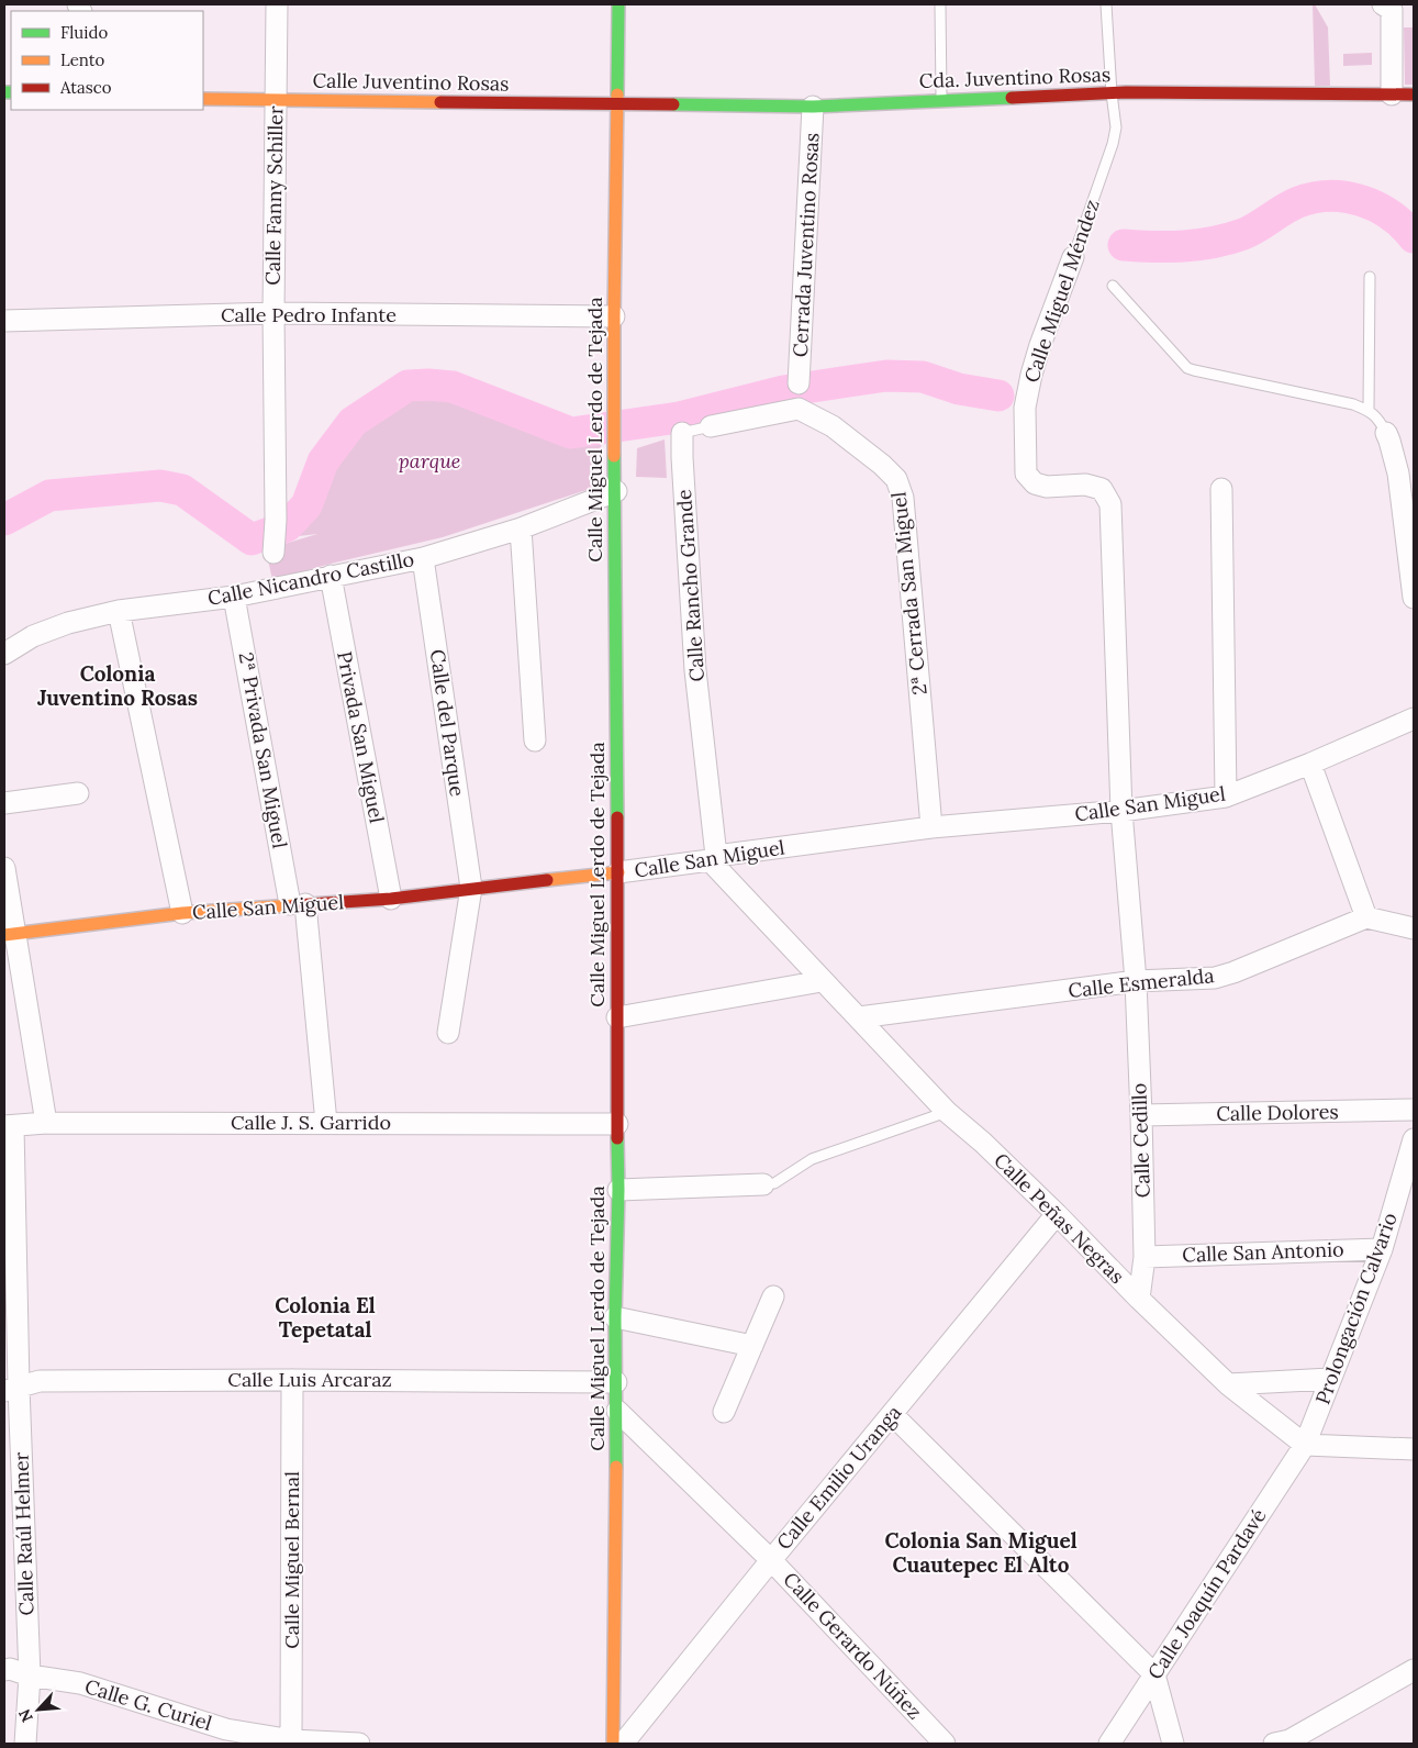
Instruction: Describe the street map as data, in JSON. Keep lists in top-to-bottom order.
{
  "streets": {
    "street": [
      "Cda. Juventino Rosas",
      "Calle Juventino Rosas",
      "Calle Fanny Schiller",
      "Cerrada Juventino Rosas",
      "Calle Miguel Méndez",
      "Calle Pedro Infante",
      "Calle Miguel Lerdo de Tejada",
      "Calle Nicandro Castillo",
      "Calle Rancho Grande",
      "2ª Cerrada San Miguel",
      "Calle del Parque",
      "Privada San Miguel",
      "2ª Privada San Miguel",
      "Calle San Miguel",
      "Calle Esmeralda",
      "Calle Dolores",
      "Calle J. S. Garrido",
      "Calle Cedillo",
      "Calle Peñas Negras",
      "Calle San Antonio",
      "Prolongación Calvario",
      "Calle Luis Arcaraz",
      "Calle Emilio Uranga",
      "Calle Raúl Helmer",
      "Calle Miguel Bernal",
      "Calle Joaquín Pardavé",
      "Calle Gerardo Núñez",
      "Calle G. Curiel"
    ]
  },
  "crossings": [
    ["Cda. Juventino Rosas", "Calle Juventino Rosas"],
    ["Cda. Juventino Rosas", "Cerrada Juventino Rosas"],
    ["Cda. Juventino Rosas", "Calle Miguel Méndez"],
    ["Cda. Juventino Rosas", "Calle Miguel Lerdo de Tejada"],
    ["Calle Juventino Rosas", "Calle Fanny Schiller"],
    ["Calle Juventino Rosas", "Calle Miguel Lerdo de Tejada"],
    ["Calle Fanny Schiller", "Calle Pedro Infante"],
    ["Calle Miguel Méndez", "Calle San Miguel"],
    ["Calle Miguel Méndez", "Calle Cedillo"],
    ["Calle Pedro Infante", "Calle Miguel Lerdo de Tejada"],
    ["Calle Miguel Lerdo de Tejada", "Calle Nicandro Castillo"],
    ["Calle Miguel Lerdo de Tejada", "Calle San Miguel"],
    ["Calle Miguel Lerdo de Tejada", "Calle J. S. Garrido"],
    ["Calle Miguel Lerdo de Tejada", "Calle Luis Arcaraz"],
    ["Calle Miguel Lerdo de Tejada", "Calle Gerardo Núñez"],
    ["Calle Nicandro Castillo", "Calle del Parque"],
    ["Calle Nicandro Castillo", "Privada San Miguel"],
    ["Calle Nicandro Castillo", "2ª Privada San Miguel"],
    ["Calle Rancho Grande", "2ª Cerrada San Miguel"],
    ["Calle Rancho Grande", "Calle San Miguel"],
    ["Calle Rancho Grande", "Calle Peñas Negras"],
    ["2ª Cerrada San Miguel", "Calle San Miguel"],
    ["Calle del Parque", "Calle San Miguel"],
    ["Privada San Miguel", "Calle San Miguel"],
    ["2ª Privada San Miguel", "Calle San Miguel"],
    ["2ª Privada San Miguel", "Calle J. S. Garrido"],
    ["Calle San Miguel", "Calle Cedillo"],
    ["Calle San Miguel", "Calle Peñas Negras"],
    ["Calle Esmeralda", "Calle Cedillo"],
    ["Calle Esmeralda", "Calle Peñas Negras"],
    ["Calle Dolores", "Calle Cedillo"],
    ["Calle J. S. Garrido", "Calle Raúl Helmer"],
    ["Calle Cedillo", "Calle Peñas Negras"],
    ["Calle Cedillo", "Calle San Antonio"],
    ["Calle Peñas Negras", "Prolongación Calvario"],
    ["Calle Peñas Negras", "Calle Emilio Uranga"],
    ["Calle Peñas Negras", "Calle Joaquín Pardavé"],
    ["Calle San Antonio", "Prolongación Calvario"],
    ["Prolongación Calvario", "Calle Joaquín Pardavé"],
    ["Calle Luis Arcaraz", "Calle Raúl Helmer"],
    ["Calle Luis Arcaraz", "Calle Miguel Bernal"],
    ["Calle Emilio Uranga", "Calle Gerardo Núñez"],
    ["Calle Raúl Helmer", "Calle G. Curiel"],
    ["Calle Miguel Bernal", "Calle G. Curiel"]
  ],
  "districts": ["Colonia Juventino Rosas", "Colonia El Tepetatal", "Colonia San Miguel Cuautepec El Alto"],
  "parks": ["parque"],
  "legend": ["Fluido", "Lento", "Atasco"],
  "north": "bottom left"
}
